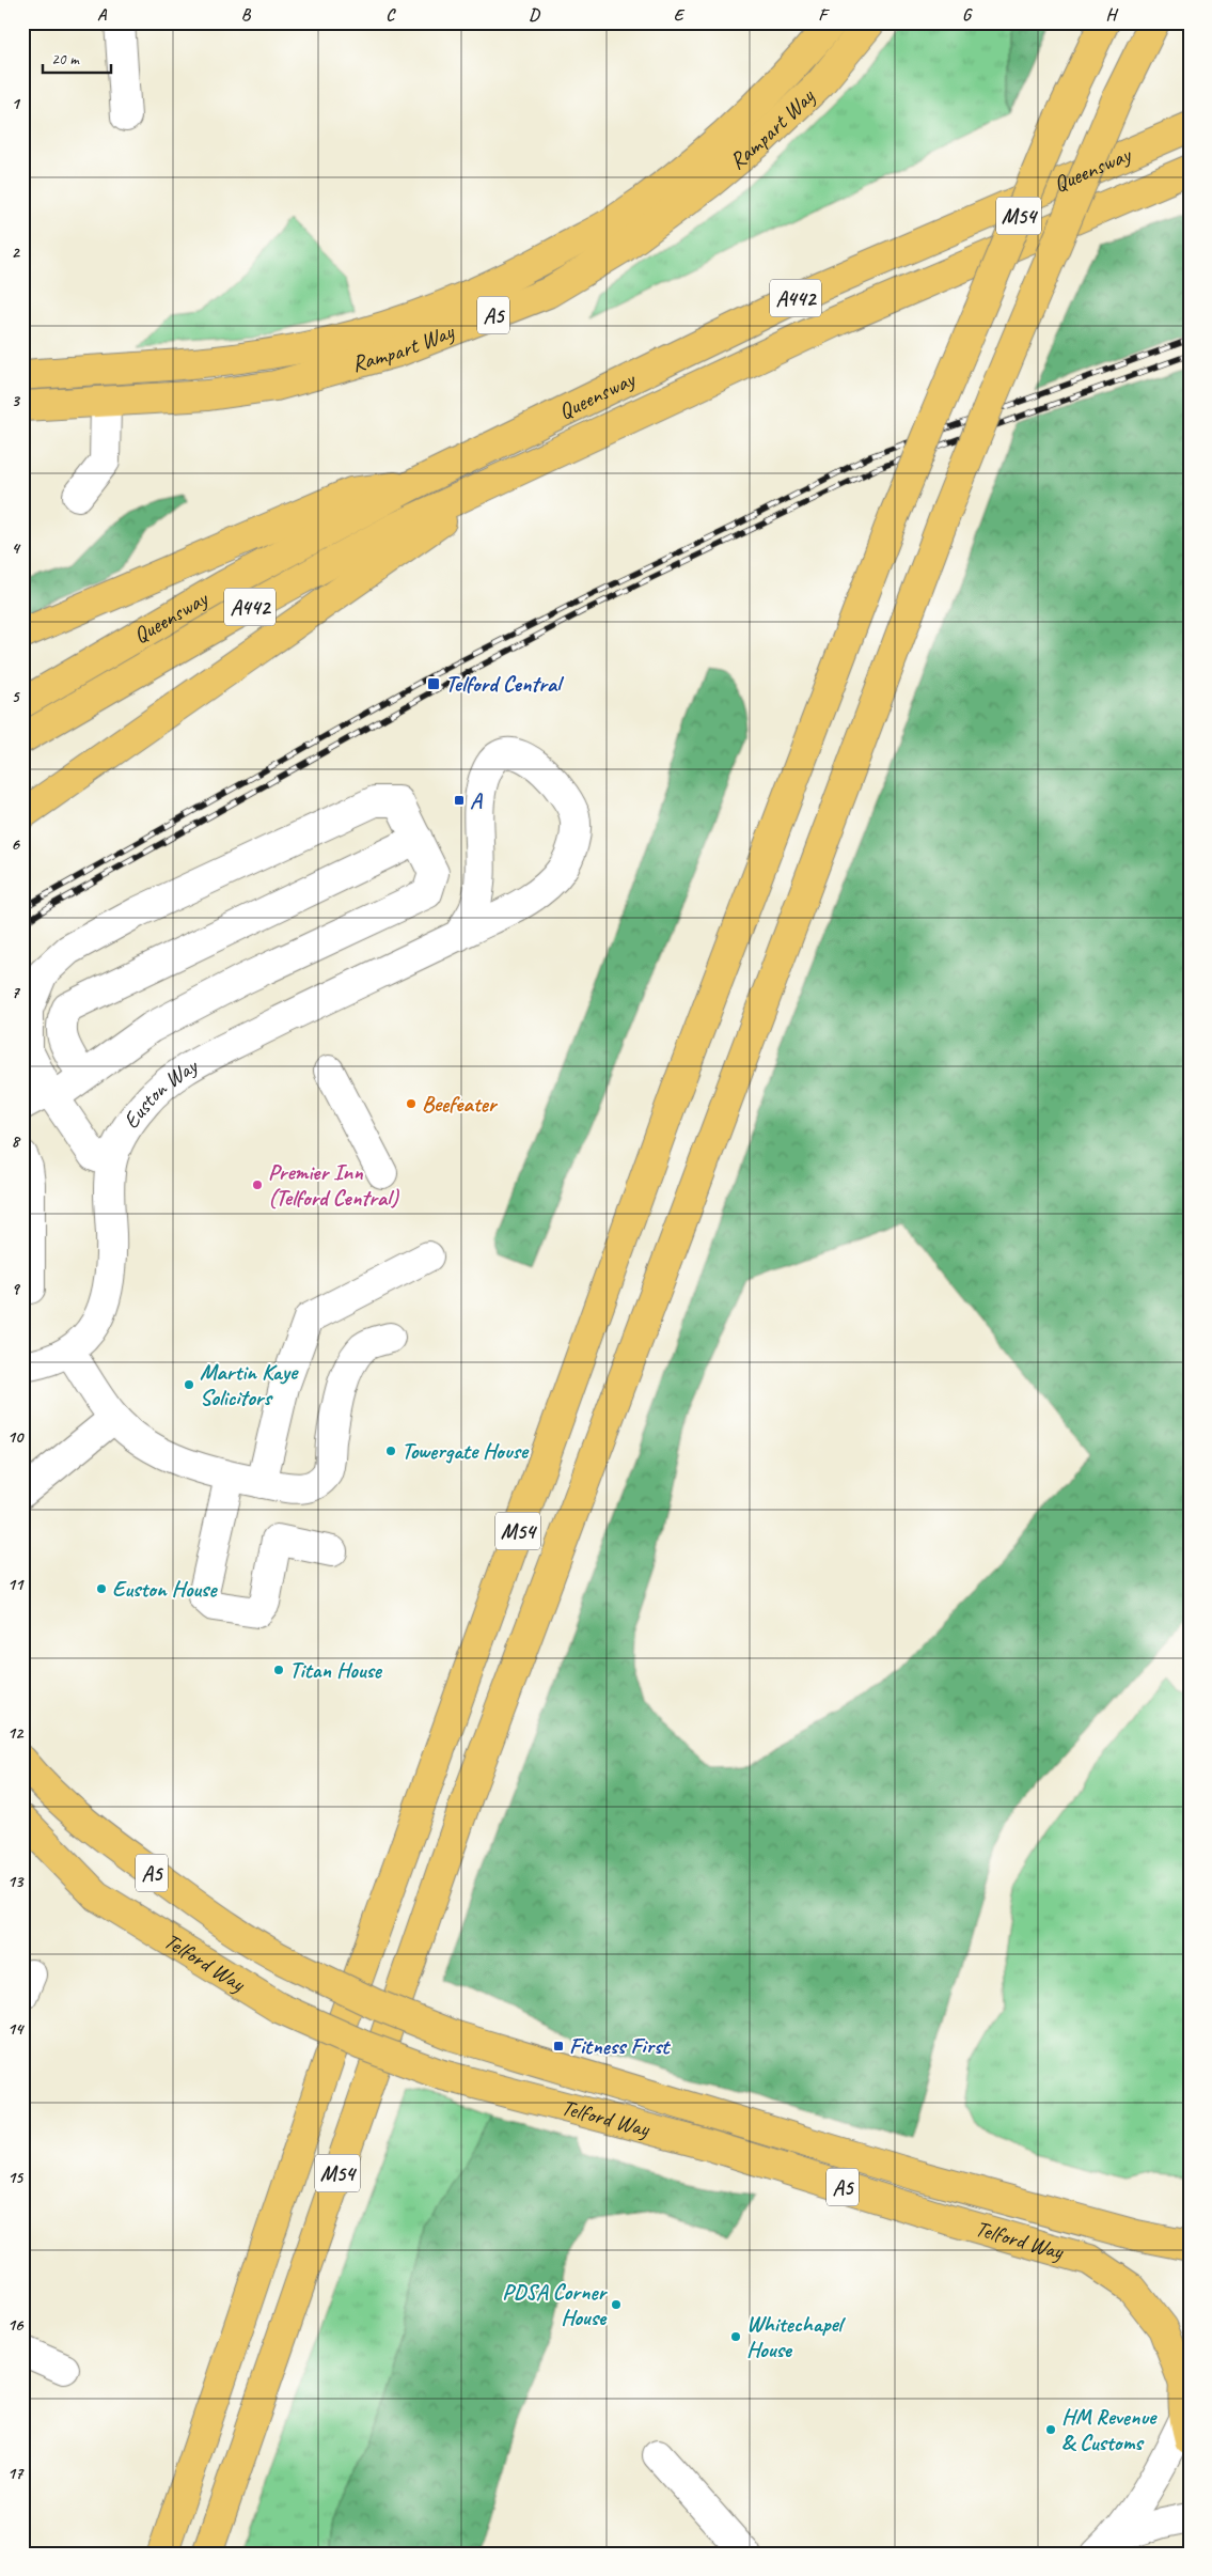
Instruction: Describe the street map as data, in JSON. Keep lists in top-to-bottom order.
{
  "streets": {
    "main road": [
      "Rampart Way",
      "Queensway",
      "M54",
      "A442",
      "A5",
      "Telford Way"
    ],
    "street": ["Euston Way"]
  },
  "crossings": [
    ["Queensway", "A442"]
  ],
  "places": {
    "transit": ["Telford Central", "A", "Fitness First"],
    "other": [
      "Beefeater",
      "Premier Inn (Telford Central)",
      "Martin Kaye Solicitors",
      "Towergate House",
      "Euston House",
      "Titan House",
      "PDSA Corner House",
      "Whitechapel House",
      "HM Revenue & Customs"
    ]
  },
  "scale_bar": "20 m",
  "grid": {
    "columns": [
      "A",
      "B",
      "C",
      "D",
      "E",
      "F",
      "G",
      "H"
    ],
    "rows": [
      "1",
      "2",
      "3",
      "4",
      "5",
      "6",
      "7",
      "8",
      "9",
      "10",
      "11",
      "12",
      "13",
      "14",
      "15",
      "16",
      "17"
    ]
  }
}
